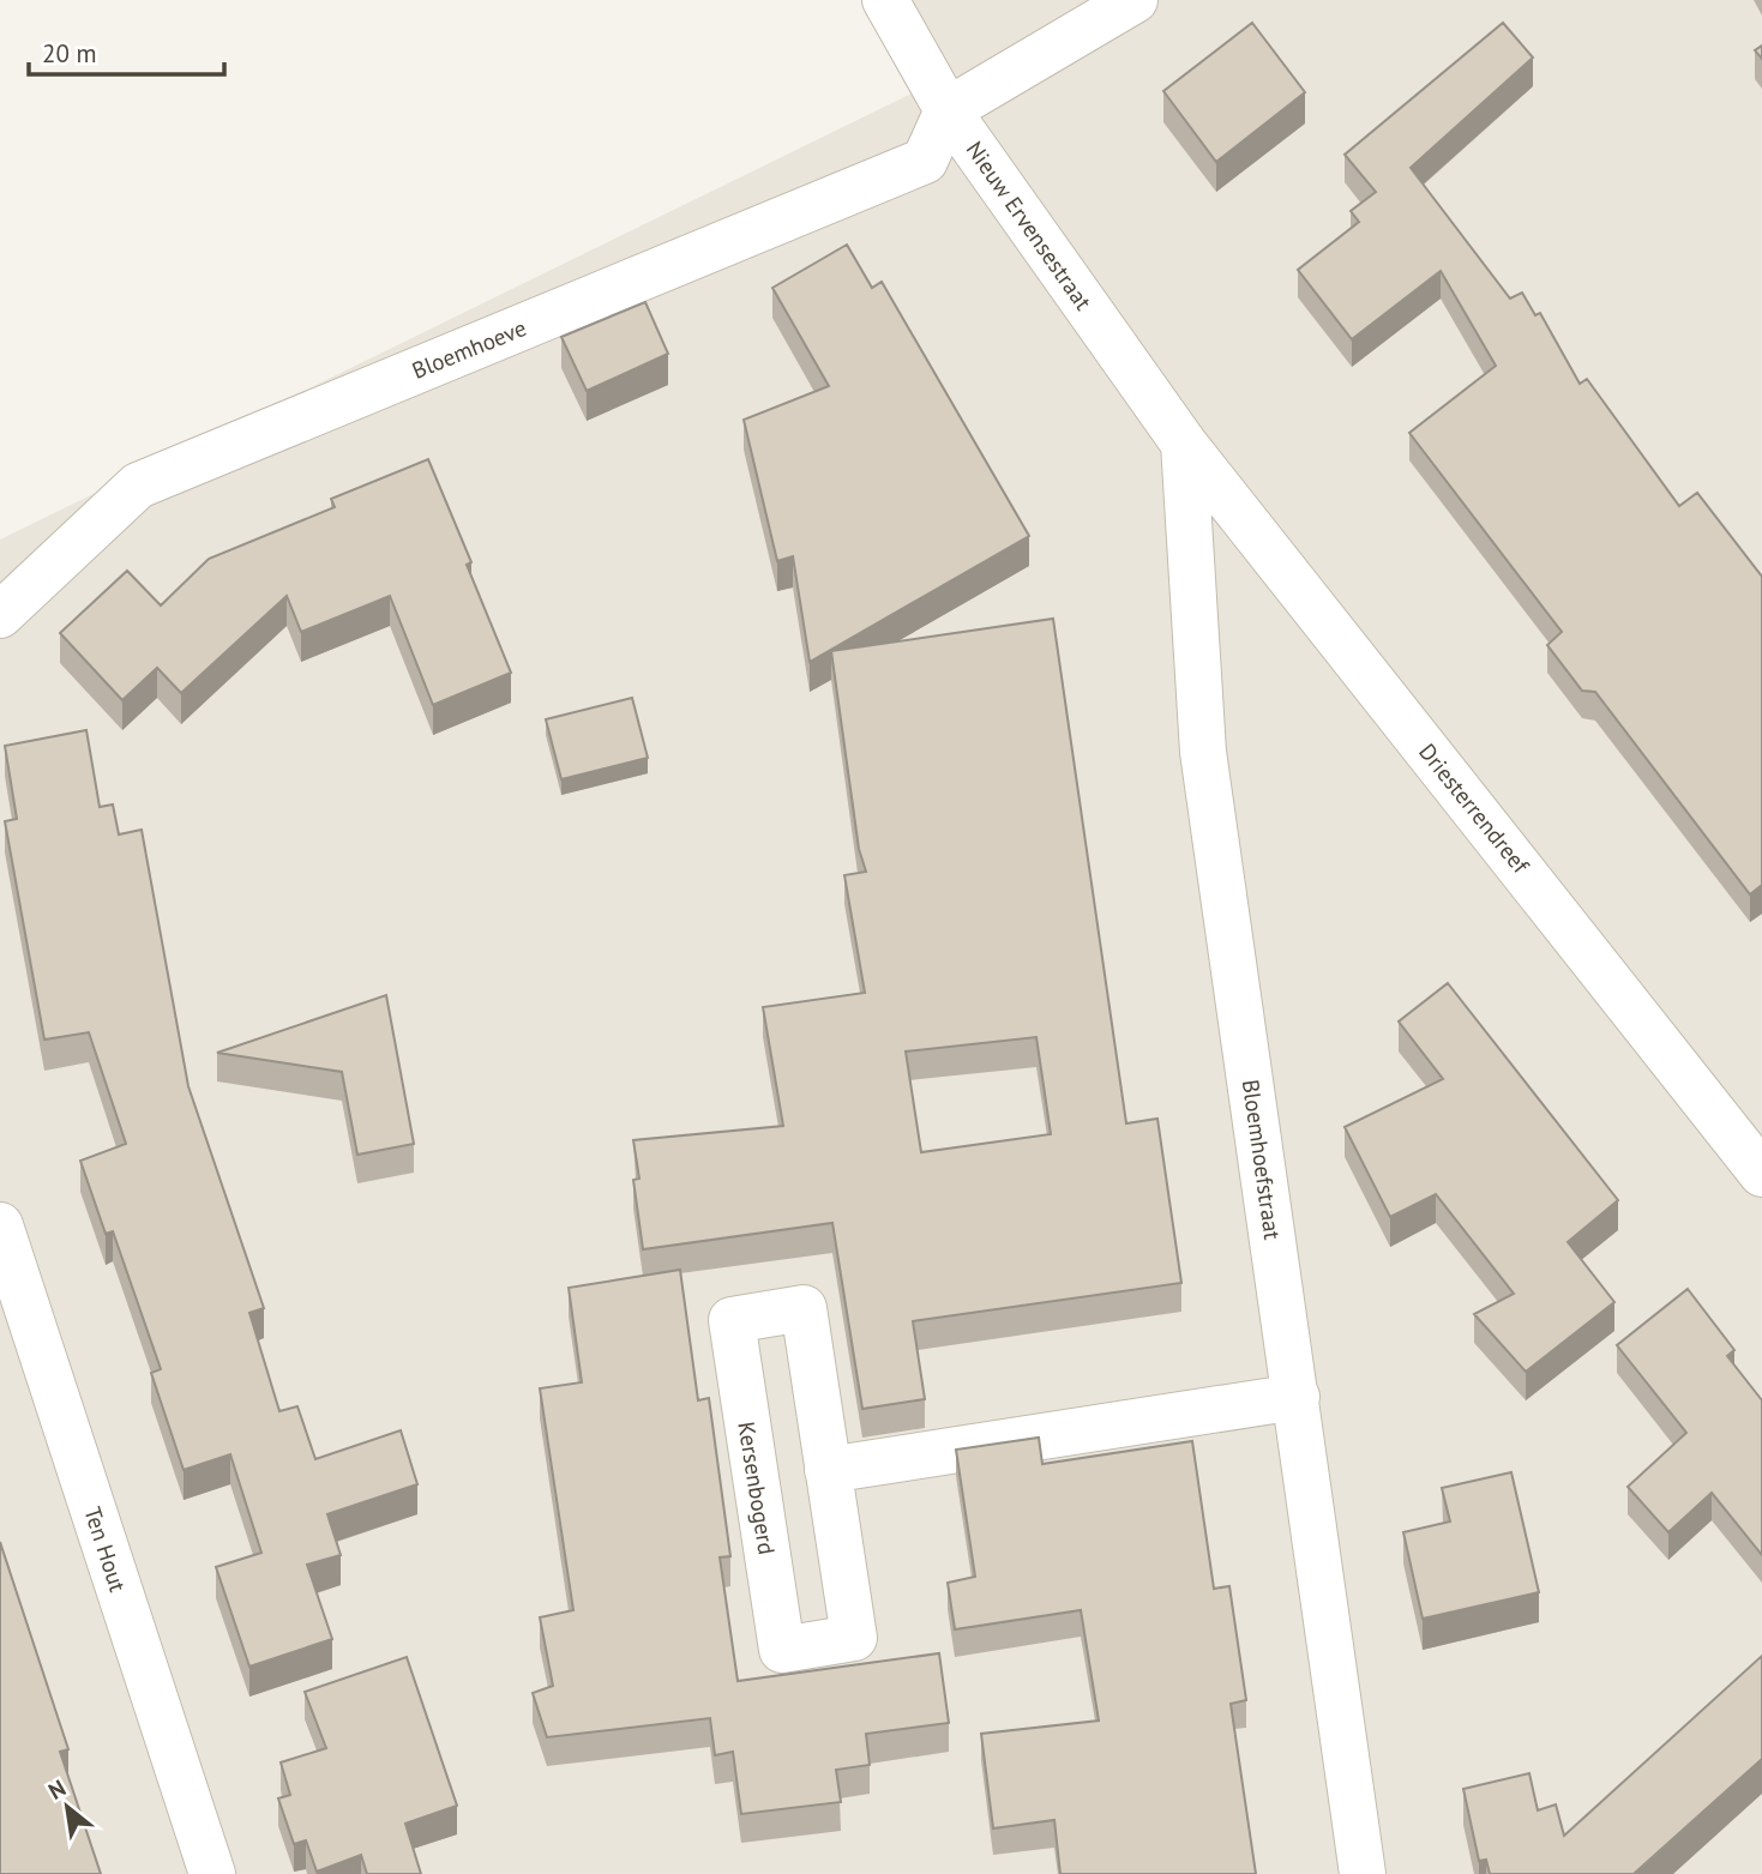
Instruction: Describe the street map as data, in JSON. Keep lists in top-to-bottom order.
{
  "streets": {
    "street": [
      "Nieuw Ervensestraat",
      "Bloemhoeve",
      "Driesterrendreef",
      "Bloemhoefstraat",
      "Kersenbogerd",
      "Ten Hout"
    ]
  },
  "crossings": [
    ["Nieuw Ervensestraat", "Bloemhoeve"],
    ["Nieuw Ervensestraat", "Driesterrendreef"],
    ["Nieuw Ervensestraat", "Bloemhoefstraat"],
    ["Driesterrendreef", "Bloemhoefstraat"]
  ],
  "scale_bar": "20 m",
  "north": "top left"
}
